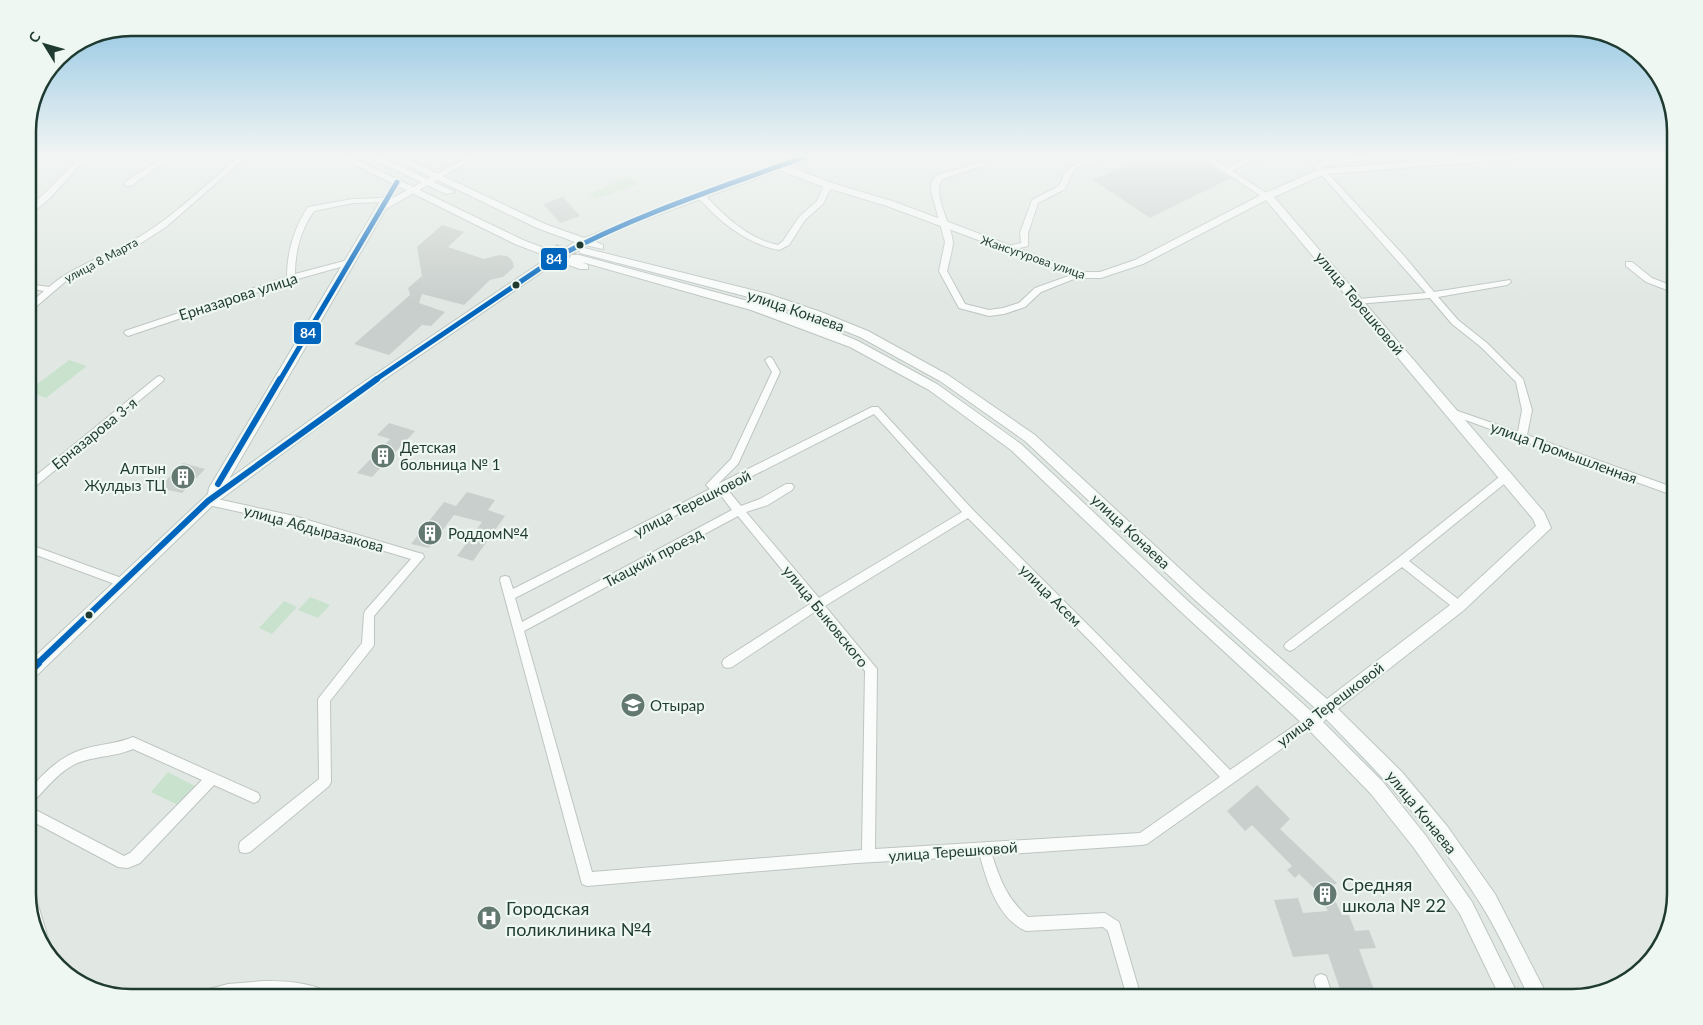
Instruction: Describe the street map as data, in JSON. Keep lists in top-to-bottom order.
{
  "streets": {
    "main road": ["Жансугурова улица", "улица Терешковой", "улица Конаева"],
    "street": [
      "улица 8 Марта",
      "Ерназарова улица",
      "Ерназарова 3-я",
      "улица Промышленная",
      "улица Абдыразакова",
      "Ткацкий проезд",
      "улица Асем",
      "улица Быковского"
    ]
  },
  "crossings": [
    ["улица Терешковой", "улица Конаева"],
    ["улица Терешковой", "улица Промышленная"],
    ["улица Терешковой", "Ткацкий проезд"],
    ["улица Терешковой", "улица Асем"],
    ["улица Терешковой", "улица Быковского"],
    ["Ткацкий проезд", "улица Быковского"]
  ],
  "places": {
    "building": [
      "Детская больница № 1",
      "Алтын Жулдыз ТЦ",
      "Роддом№4",
      "Средняя школа № 22"
    ],
    "school or university": ["Отырар"],
    "hospital": ["Городская поликлиника №4"]
  },
  "lines": ["transit line 84"],
  "north": "top left"
}
